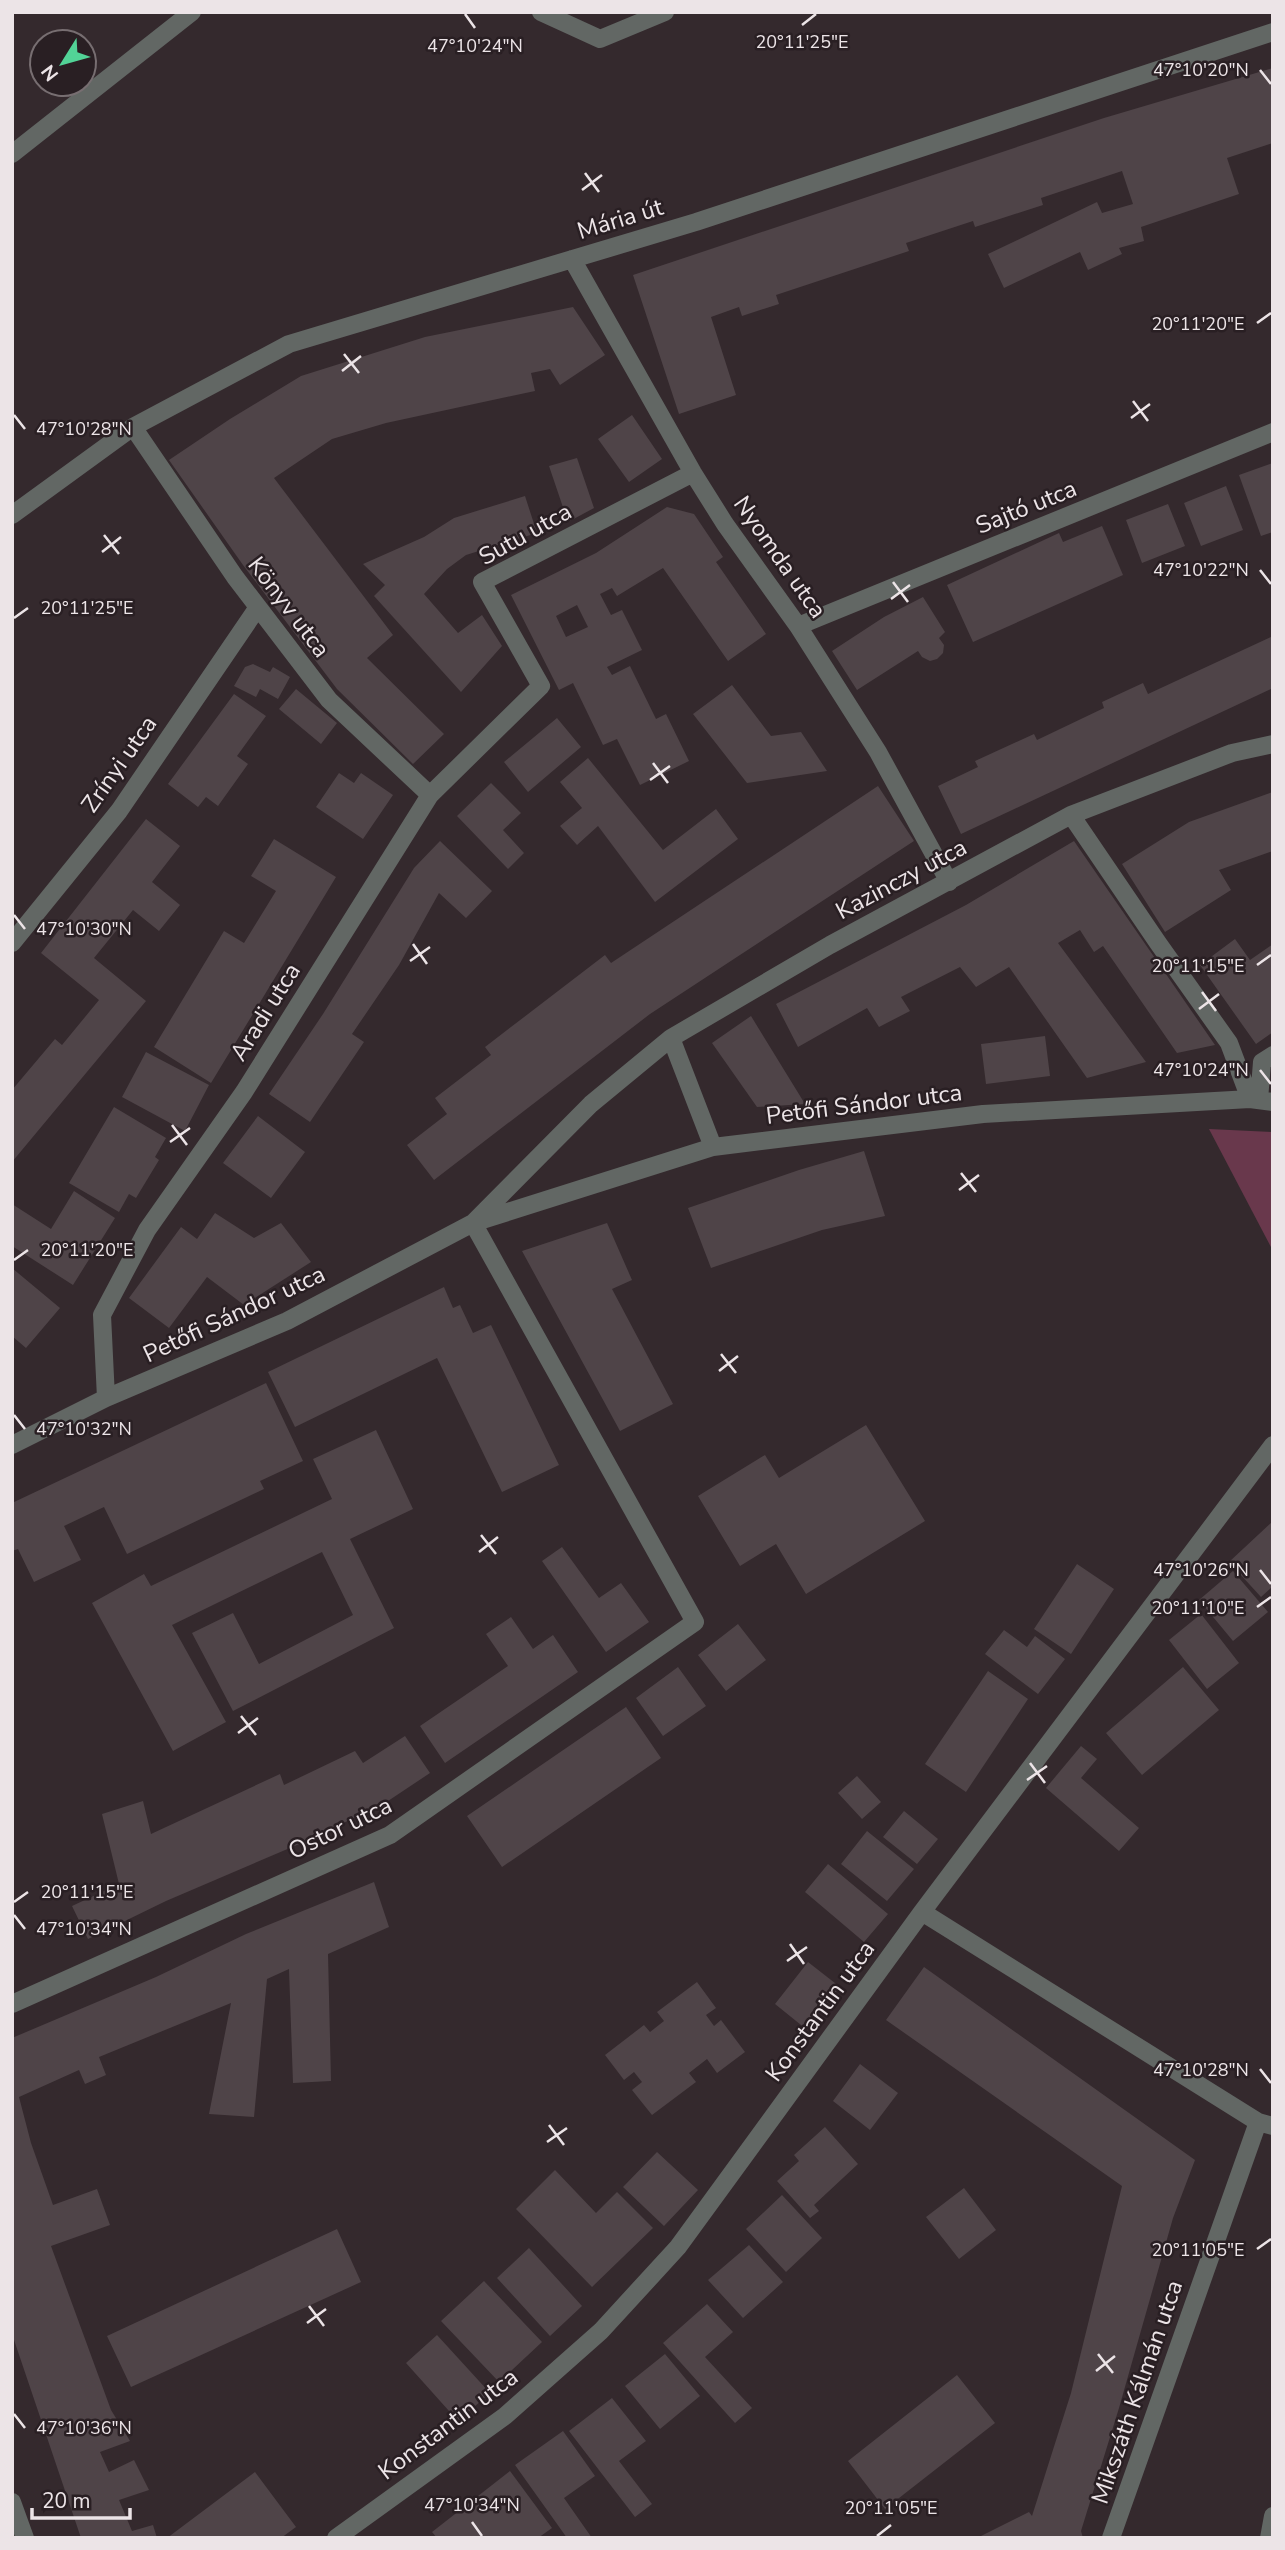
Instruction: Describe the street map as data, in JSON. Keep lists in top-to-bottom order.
{
  "streets": {
    "street": [
      "Mária út",
      "Sajtó utca",
      "Sutu utca",
      "Nyomda utca",
      "Könyv utca",
      "Zrínyi utca",
      "Kazinczy utca",
      "Aradi utca",
      "Petőfi Sándor utca",
      "Ostor utca",
      "Konstantin utca",
      "Mikszáth Kálmán utca"
    ]
  },
  "crossings": [
    ["Mária út", "Nyomda utca"],
    ["Mária út", "Könyv utca"],
    ["Sajtó utca", "Nyomda utca"],
    ["Sutu utca", "Nyomda utca"],
    ["Sutu utca", "Aradi utca"],
    ["Nyomda utca", "Kazinczy utca"],
    ["Könyv utca", "Zrínyi utca"],
    ["Könyv utca", "Aradi utca"],
    ["Kazinczy utca", "Petőfi Sándor utca"],
    ["Aradi utca", "Petőfi Sándor utca"],
    ["Petőfi Sándor utca", "Ostor utca"],
    ["Konstantin utca", "Mikszáth Kálmán utca"]
  ],
  "scale_bar": "20 m",
  "north": "bottom left",
  "coordinates": [
    "20°11'25\"E",
    "47°10'24\"N",
    "47°10'20\"N",
    "20°11'20\"E",
    "47°10'28\"N",
    "47°10'22\"N",
    "47°10'30\"N",
    "20°11'15\"E",
    "47°10'32\"N",
    "47°10'26\"N",
    "20°11'10\"E",
    "47°10'34\"N",
    "20°11'05\"E",
    "47°10'36\"N"
  ]
}
